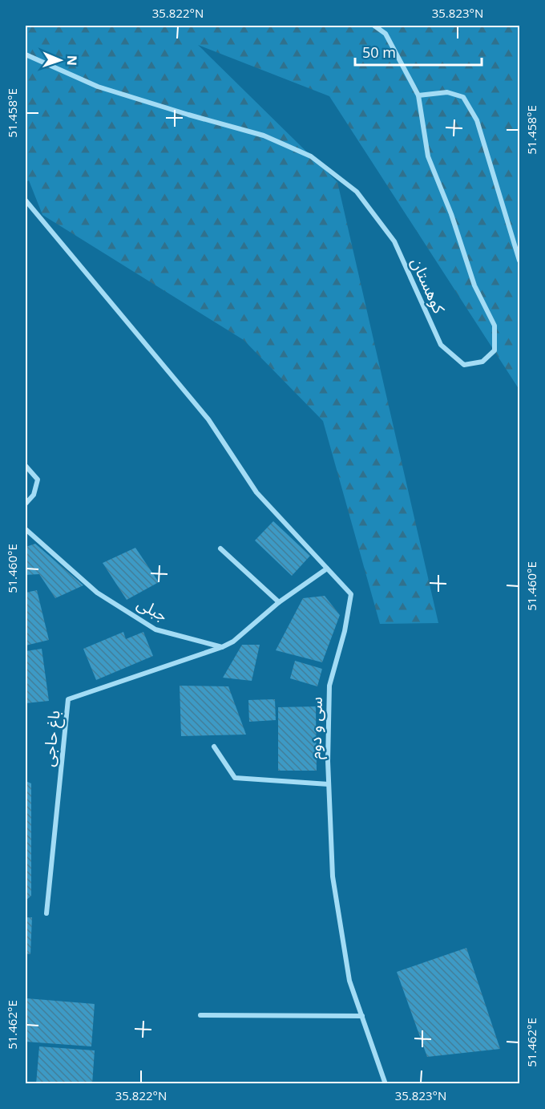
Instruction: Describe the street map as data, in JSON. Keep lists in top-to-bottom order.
{
  "streets": {
    "street": [
      "کوهستان",
      "جبلی",
      "سی و دوم",
      "باغ حاجی"
    ]
  },
  "crossings": [
    ["جبلی", "باغ حاجی"]
  ],
  "scale_bar": "50 m",
  "north": "right",
  "coordinates": [
    "35.822°N",
    "35.823°N",
    "51.458°E",
    "51.460°E",
    "51.462°E"
  ]
}
